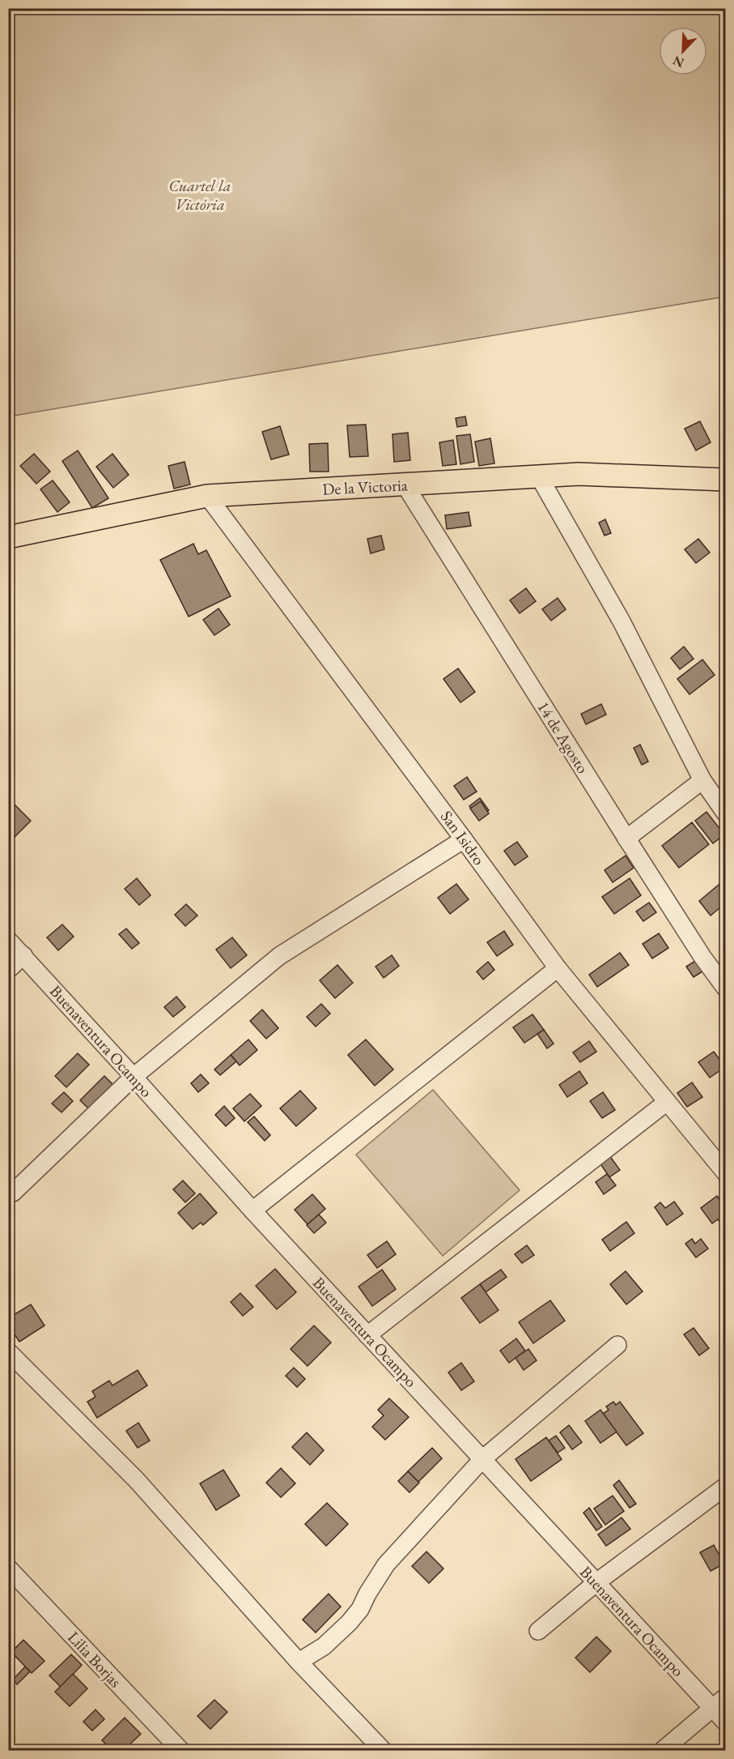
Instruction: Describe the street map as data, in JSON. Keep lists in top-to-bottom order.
{
  "streets": {
    "main road": ["De la Victoria"],
    "street": [
      "14 de Agosto",
      "San Isidro",
      "Buenaventura Ocampo",
      "Lilia Borjas"
    ]
  },
  "crossings": [
    ["De la Victoria", "14 de Agosto"],
    ["De la Victoria", "San Isidro"]
  ],
  "parks": ["Cuartel la Victória"],
  "north": "bottom left"
}
